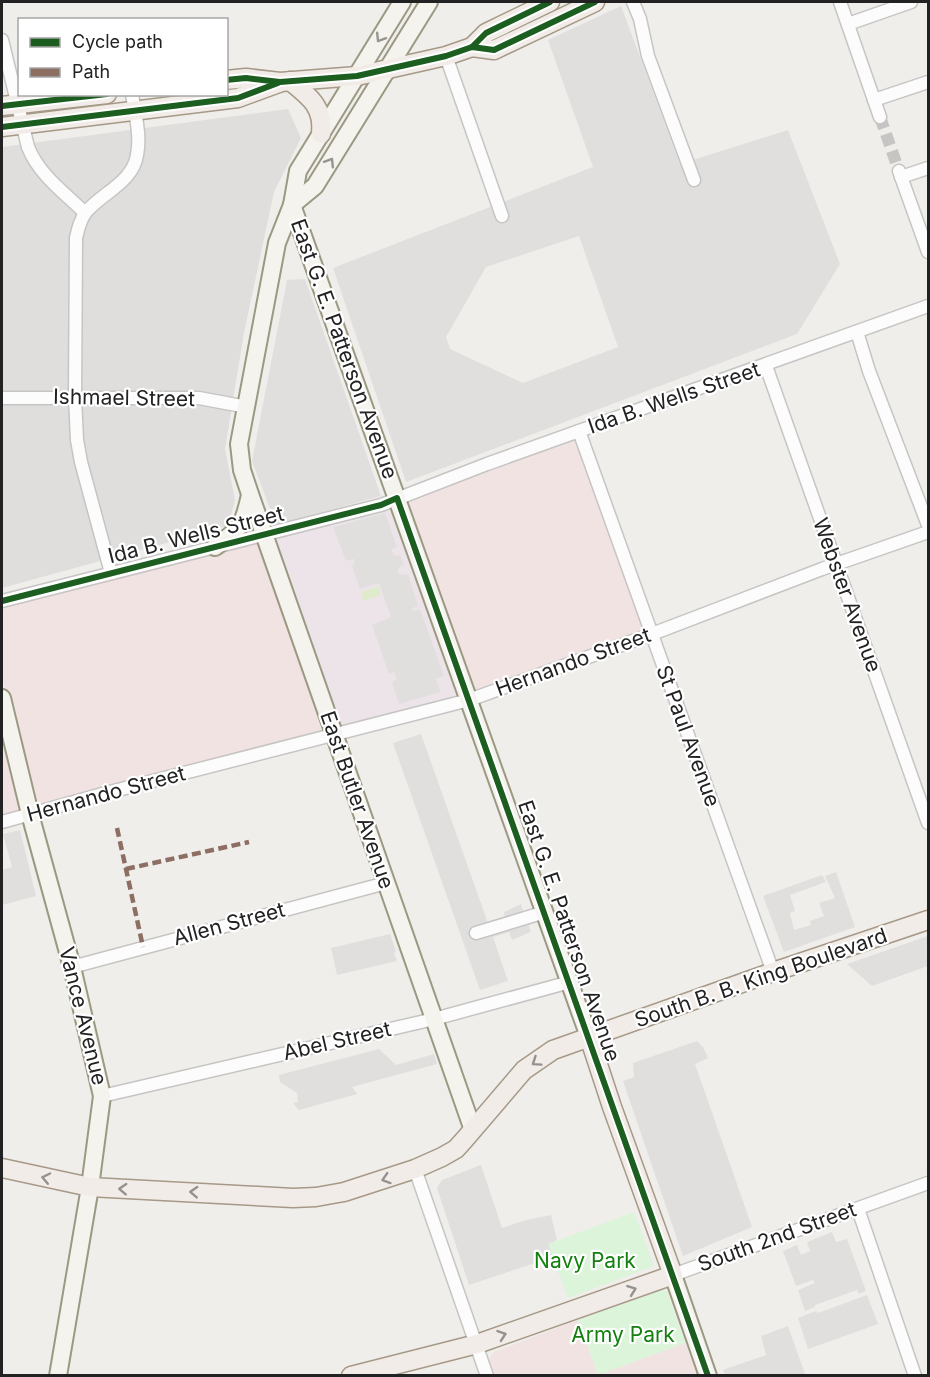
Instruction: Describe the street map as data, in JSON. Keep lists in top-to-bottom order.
{
  "streets": {
    "main road": ["East G. E. Patterson Avenue", "South B. B. King Boulevard", "South 2nd Street"],
    "street": [
      "Ishmael Street",
      "Ida B. Wells Street",
      "Webster Avenue",
      "Hernando Street",
      "St Paul Avenue",
      "East Butler Avenue",
      "Allen Street",
      "Vance Avenue",
      "Abel Street"
    ]
  },
  "crossings": [
    ["East G. E. Patterson Avenue", "Ida B. Wells Street"],
    ["East G. E. Patterson Avenue", "Hernando Street"],
    ["East G. E. Patterson Avenue", "East Butler Avenue"],
    ["East G. E. Patterson Avenue", "South B. B. King Boulevard"],
    ["East G. E. Patterson Avenue", "Abel Street"],
    ["East G. E. Patterson Avenue", "South 2nd Street"],
    ["Ishmael Street", "East Butler Avenue"],
    ["Ida B. Wells Street", "Webster Avenue"],
    ["Ida B. Wells Street", "St Paul Avenue"],
    ["Ida B. Wells Street", "East Butler Avenue"],
    ["Webster Avenue", "Hernando Street"],
    ["Hernando Street", "St Paul Avenue"],
    ["Hernando Street", "East Butler Avenue"],
    ["Hernando Street", "Vance Avenue"],
    ["St Paul Avenue", "South B. B. King Boulevard"],
    ["East Butler Avenue", "Allen Street"],
    ["East Butler Avenue", "South B. B. King Boulevard"],
    ["East Butler Avenue", "Abel Street"],
    ["Allen Street", "Vance Avenue"],
    ["South B. B. King Boulevard", "Vance Avenue"],
    ["Vance Avenue", "Abel Street"]
  ],
  "one_way": ["South B. B. King Boulevard"],
  "parks": ["Navy Park", "Army Park"],
  "legend": ["Cycle path", "Path"]
}
